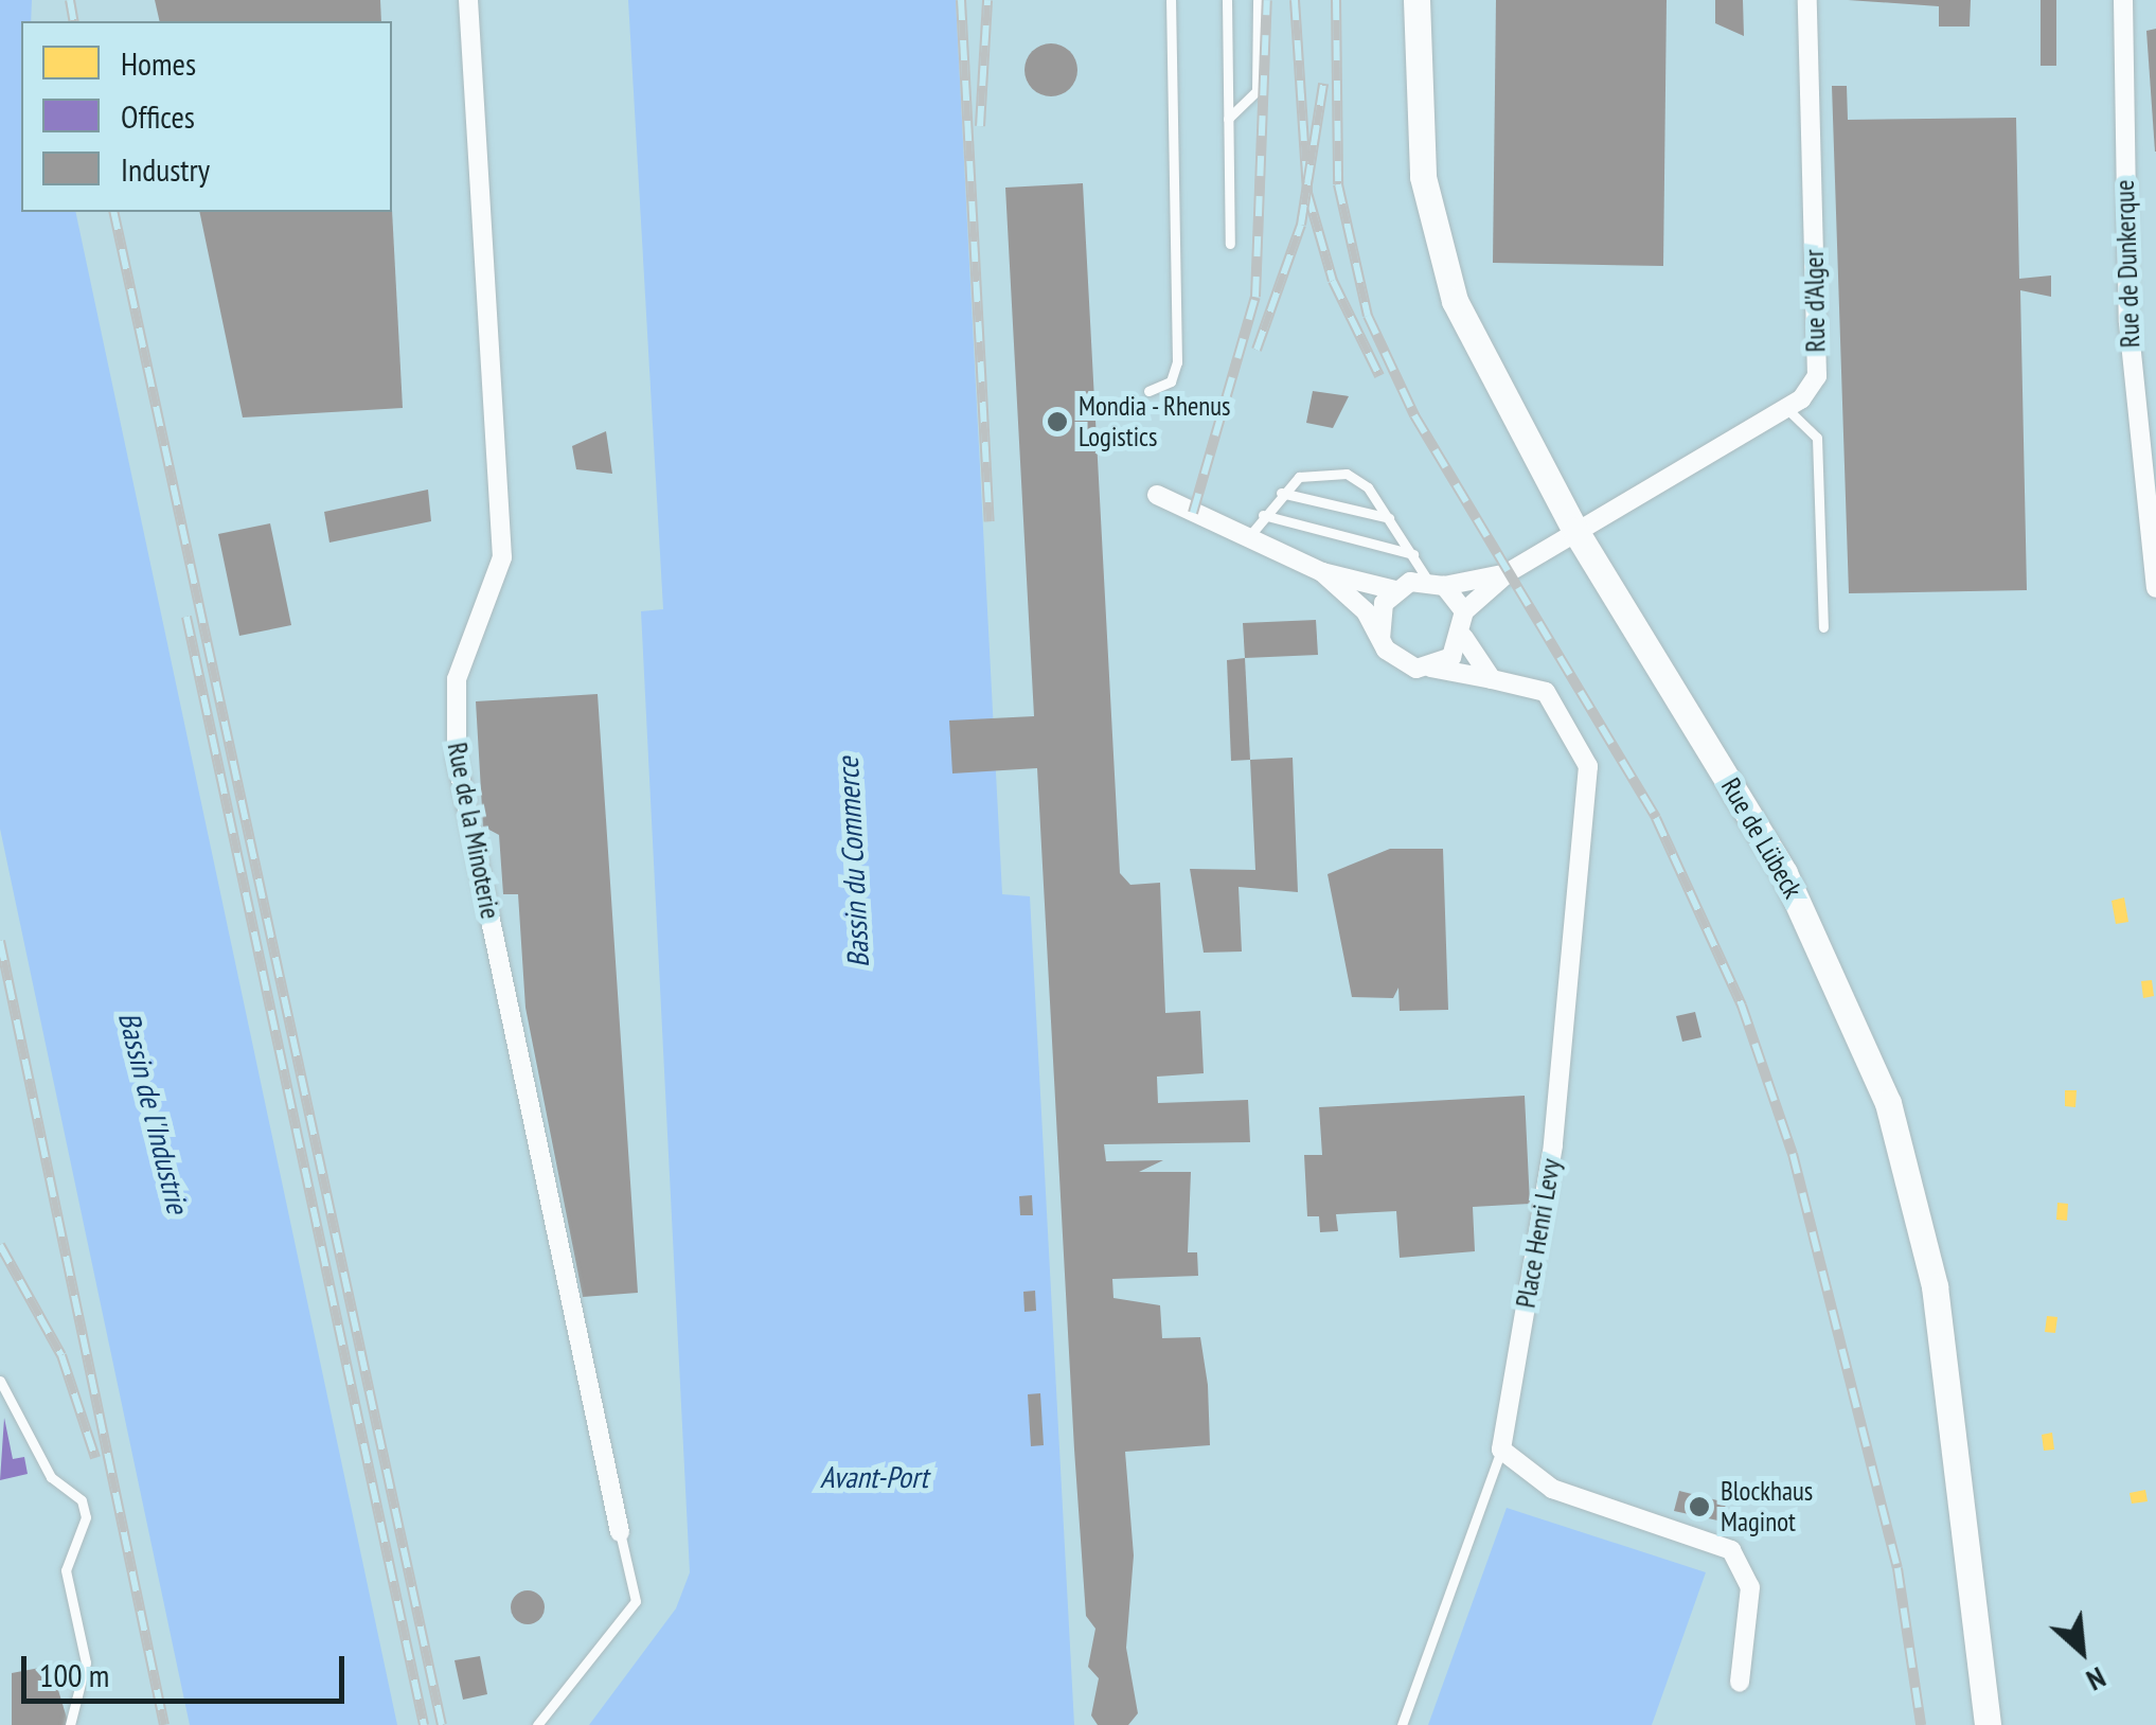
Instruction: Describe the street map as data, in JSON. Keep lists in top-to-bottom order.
{
  "streets": {
    "main road": ["Rue de Lübeck"],
    "street": [
      "Rue de Dunkerque",
      "Rue d'Alger",
      "Rue de la Minoterie",
      "Place Henri Levy"
    ]
  },
  "crossings": [
    ["Rue d'Alger", "Rue de Lübeck"]
  ],
  "water": ["Bassin du Commerce", "Bassin de l'Industrie", "Avant-Port"],
  "places": ["Mondia - Rhenus Logistics", "Blockhaus Maginot"],
  "legend": ["Homes", "Offices", "Industry"],
  "scale_bar": "100 m",
  "north": "bottom right"
}
